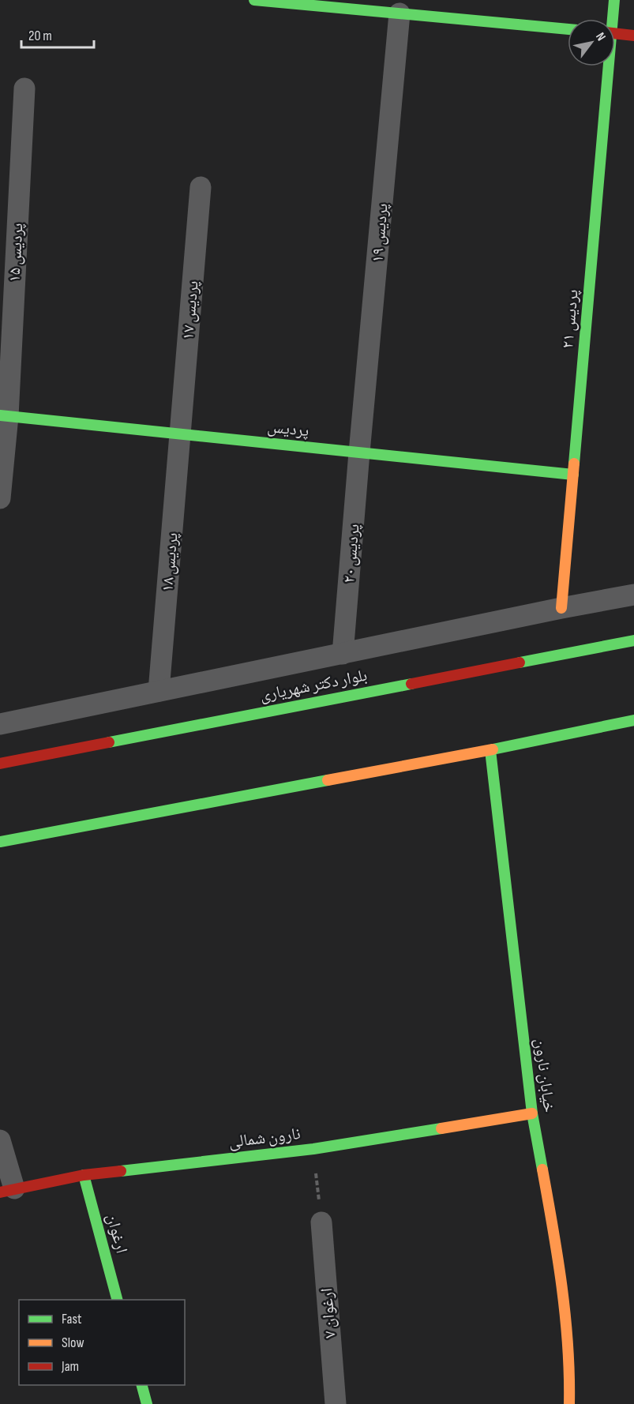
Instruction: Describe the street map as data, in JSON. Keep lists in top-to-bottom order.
{
  "streets": {
    "street": [
      "پردیس ۱۹",
      "پردیس ۱۵",
      "پردیس ۱۷",
      "پردیس ۲۱",
      "پردیس",
      "۲۰ پردیس",
      "۱۸ پردیس",
      "بلوار دکتر شهریاری",
      "خیابان نارون",
      "نارون شمالی",
      "ارغوان",
      "ارغوان ۷"
    ]
  },
  "crossings": [
    ["پردیس ۱۹", "پردیس"],
    ["پردیس ۱۹", "۲۰ پردیس"],
    ["پردیس ۱۵", "پردیس"],
    ["پردیس ۱۷", "پردیس"],
    ["پردیس ۱۷", "۱۸ پردیس"],
    ["پردیس ۲۱", "پردیس"],
    ["پردیس", "۲۰ پردیس"],
    ["پردیس", "۱۸ پردیس"],
    ["خیابان نارون", "نارون شمالی"],
    ["نارون شمالی", "ارغوان"]
  ],
  "legend": ["Fast", "Slow", "Jam"],
  "scale_bar": "20 m",
  "north": "top right"
}
